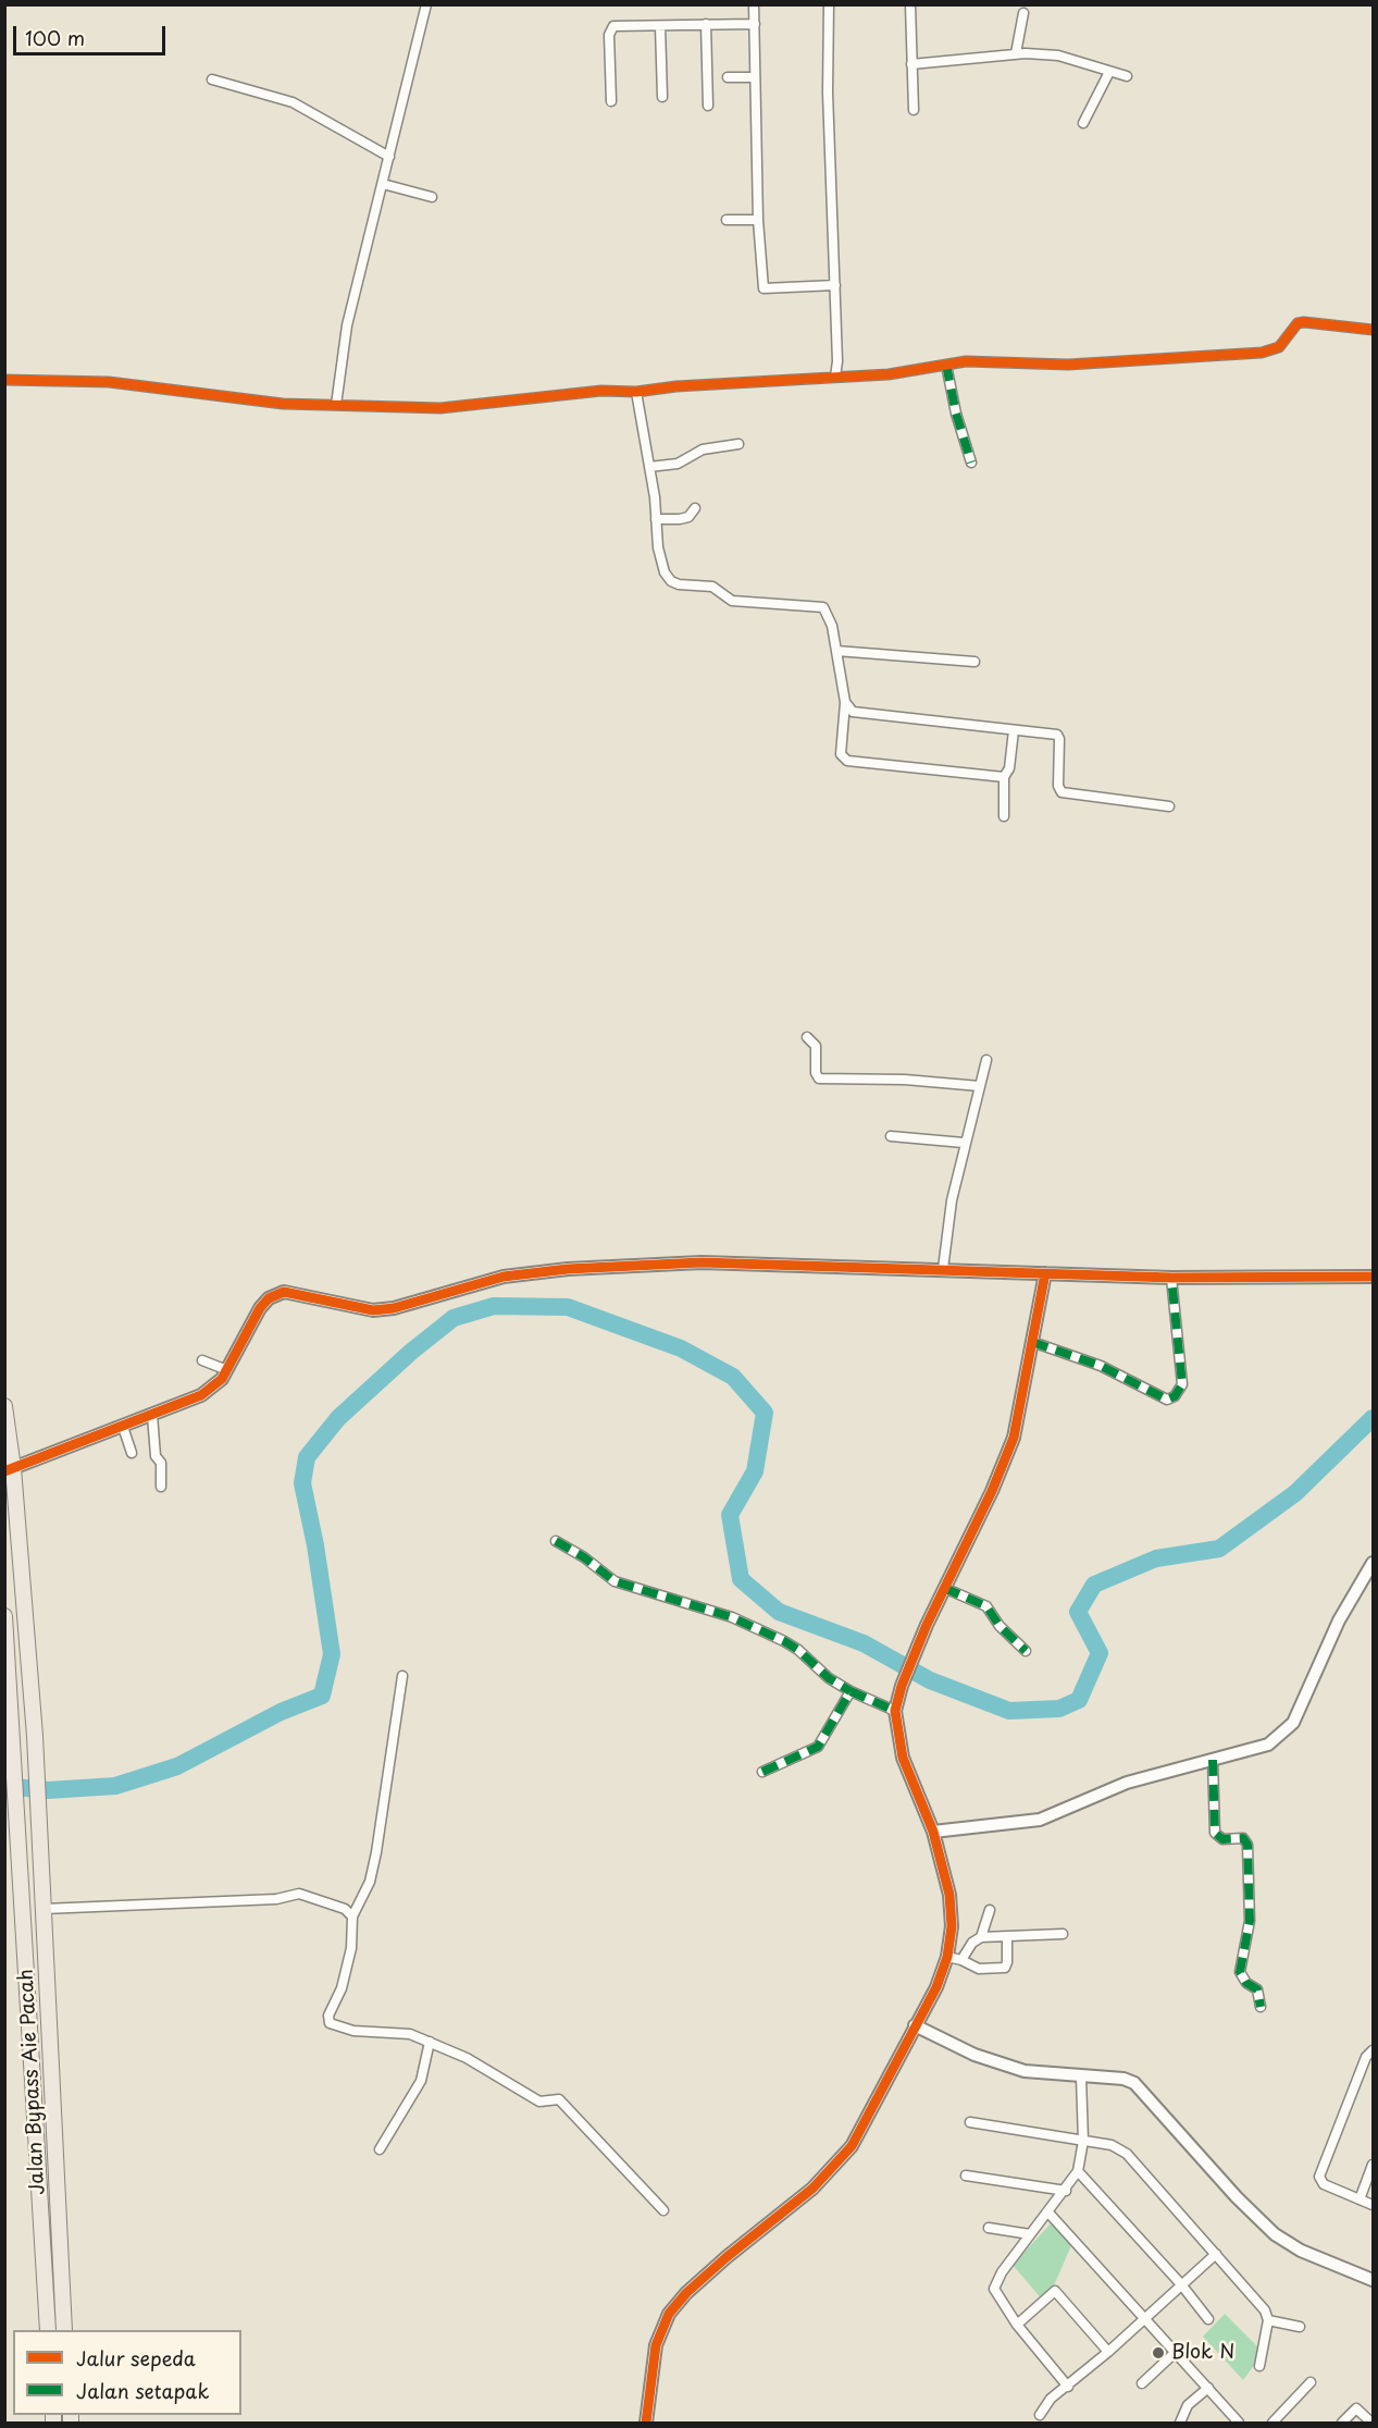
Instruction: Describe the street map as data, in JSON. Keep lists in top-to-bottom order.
{
  "streets": {
    "highway": ["Jalan Bypass Aie Pacah"]
  },
  "places": ["Blok N"],
  "legend": ["Jalur sepeda", "Jalan setapak"],
  "scale_bar": "100 m"
}
